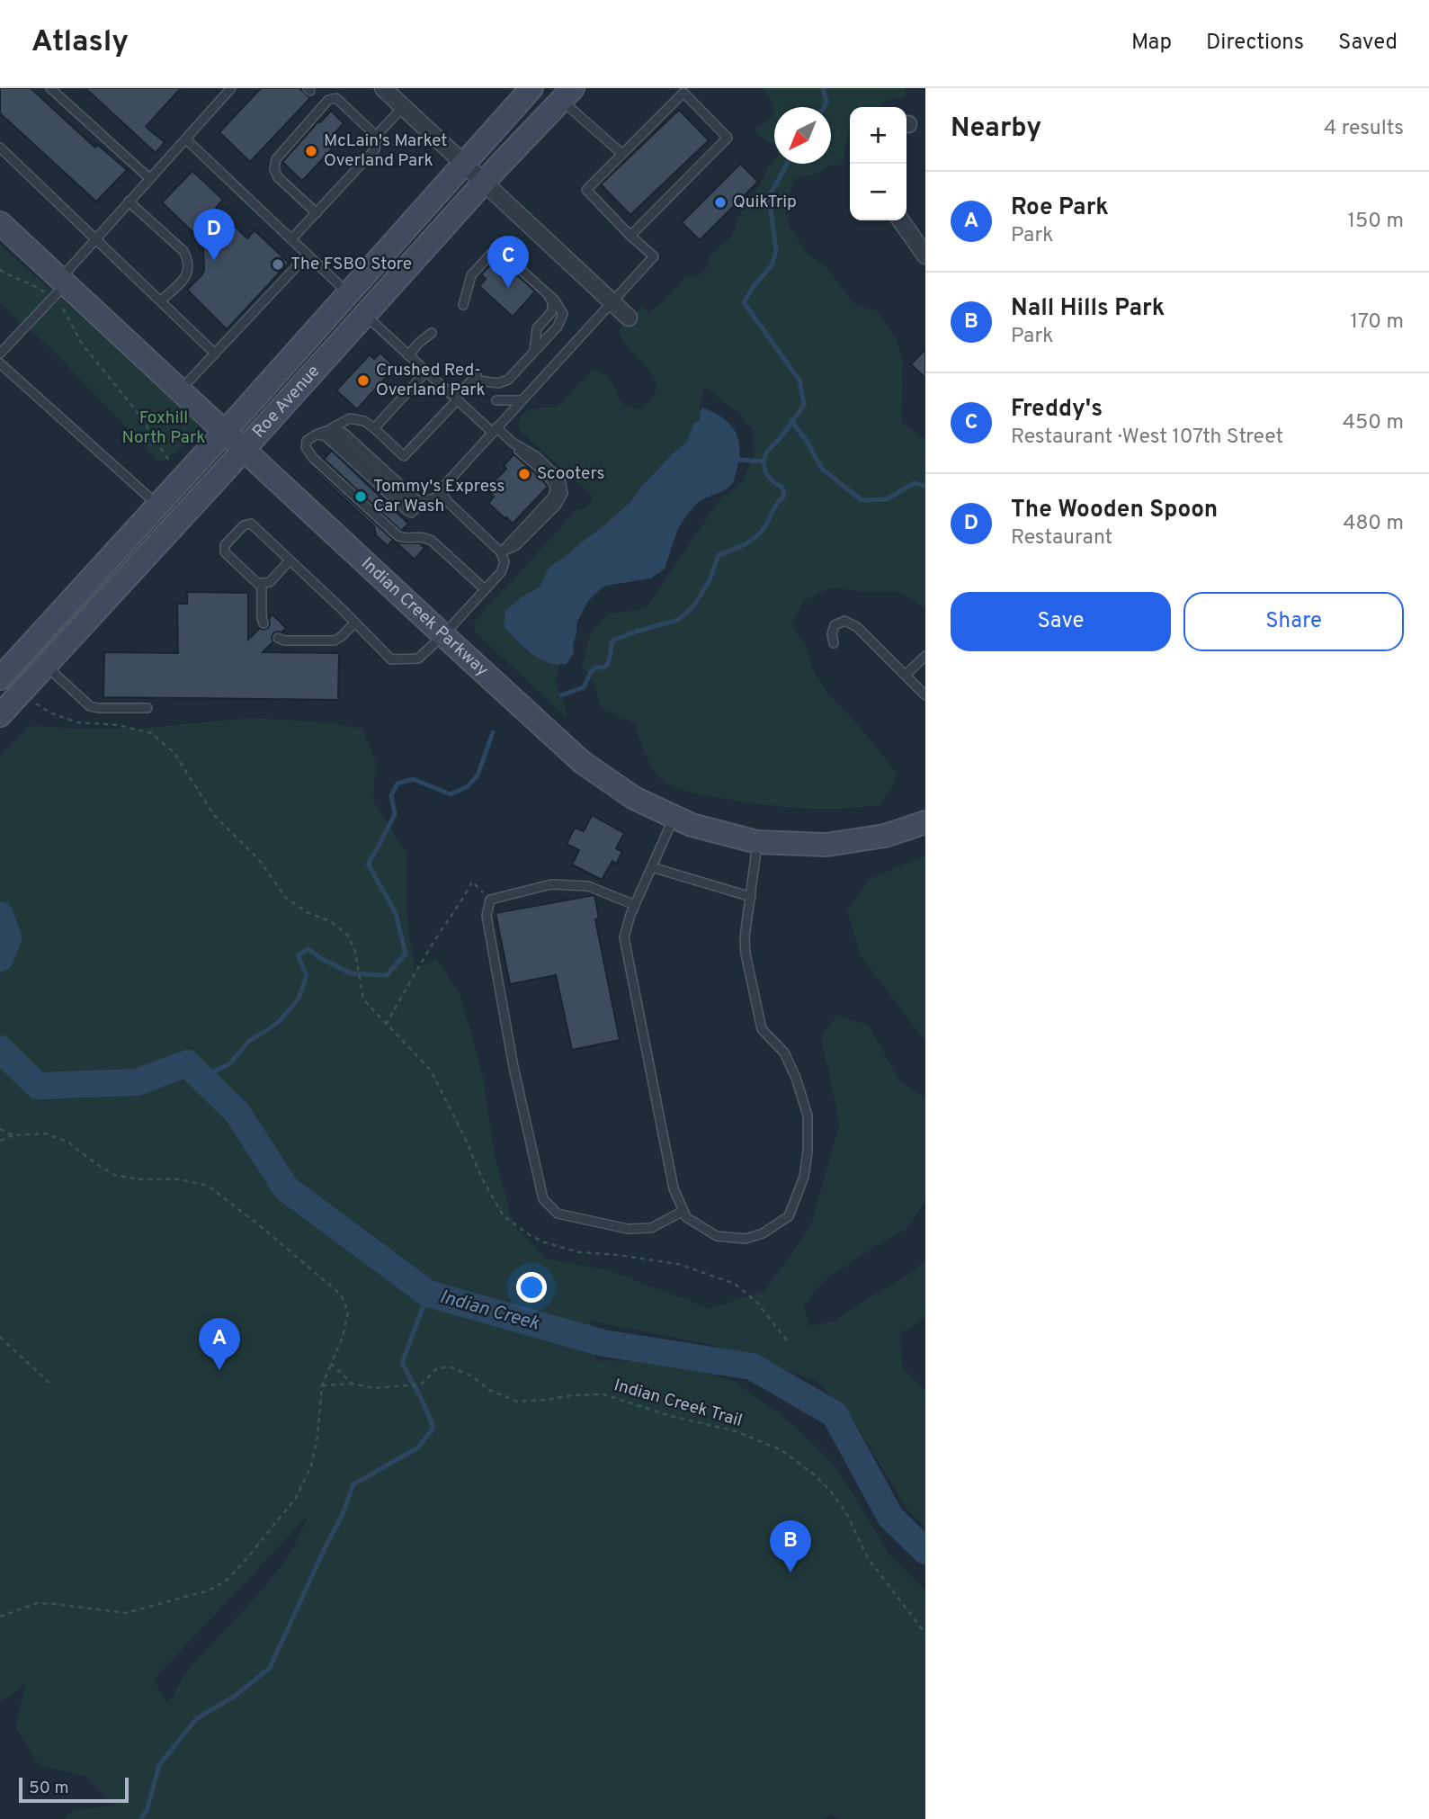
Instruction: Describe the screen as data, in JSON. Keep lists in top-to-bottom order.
{
  "streets": {
    "main road": ["Roe Avenue", "Indian Creek Parkway"],
    "path": ["Indian Creek Trail"]
  },
  "crossings": [
    ["Roe Avenue", "Indian Creek Parkway"]
  ],
  "water": ["Indian Creek"],
  "parks": ["Foxhill North Park"],
  "places": [
    "McLain's Market Overland Park",
    "QuikTrip",
    "The FSBO Store",
    "Crushed Red- Overland Park",
    "Scooters",
    "Tommy's Express Car Wash"
  ],
  "scale_bar": "50 m",
  "north": "bottom left",
  "page": {
    "header": "Atlasly",
    "nav": ["Map", "Directions", "Saved"],
    "heading": ["Nearby", "4 results"],
    "map_buttons": ["+", "−"],
    "list": [
      {
        "mark": "A",
        "name": "Roe Park",
        "note": "Park",
        "value": "150 m"
      },
      {
        "mark": "B",
        "name": "Nall Hills Park",
        "note": "Park",
        "value": "170 m"
      },
      {
        "mark": "C",
        "name": "Freddy's",
        "note": "Restaurant · West 107th Street",
        "value": "450 m"
      },
      {
        "mark": "D",
        "name": "The Wooden Spoon",
        "note": "Restaurant",
        "value": "480 m"
      }
    ],
    "pins": [
      "D",
      "C",
      "A",
      "B"
    ],
    "buttons": ["Save", "Share"],
    "scale": "50 m"
  }
}
